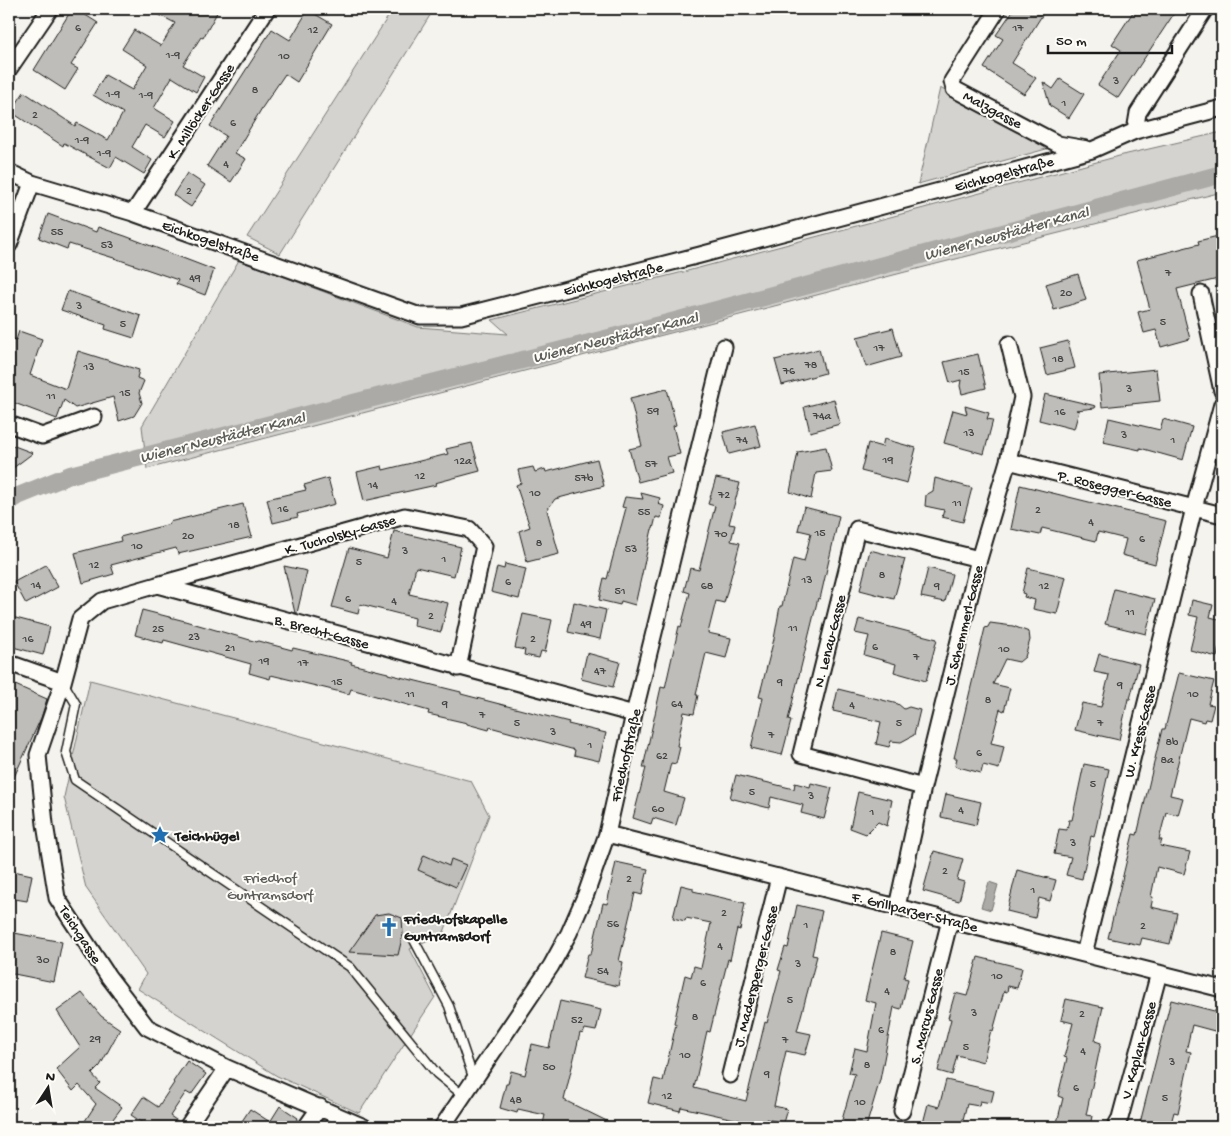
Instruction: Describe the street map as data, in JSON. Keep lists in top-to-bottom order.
{
  "streets": {
    "street": [
      "Malzgasse",
      "K. Millöcker-Gasse",
      "Eichkogelstraße",
      "P. Rosegger-Gasse",
      "K. Tucholsky-Gasse",
      "J. Schemmerl-Gasse",
      "B. Brecht-Gasse",
      "N. Lenau-Gasse",
      "W. Kress-Gasse",
      "Friedhofstraße",
      "F. Grillparzer-Straße",
      "Teichgasse",
      "J. Madersperger-Gasse",
      "S. Marcus-Gasse",
      "V. Kaplan-Gasse"
    ]
  },
  "crossings": [
    ["Malzgasse", "Eichkogelstraße"],
    ["K. Millöcker-Gasse", "Eichkogelstraße"],
    ["P. Rosegger-Gasse", "J. Schemmerl-Gasse"],
    ["P. Rosegger-Gasse", "W. Kress-Gasse"],
    ["K. Tucholsky-Gasse", "B. Brecht-Gasse"],
    ["J. Schemmerl-Gasse", "N. Lenau-Gasse"],
    ["J. Schemmerl-Gasse", "F. Grillparzer-Straße"],
    ["B. Brecht-Gasse", "Friedhofstraße"],
    ["W. Kress-Gasse", "F. Grillparzer-Straße"],
    ["Friedhofstraße", "F. Grillparzer-Straße"],
    ["F. Grillparzer-Straße", "J. Madersperger-Gasse"],
    ["F. Grillparzer-Straße", "S. Marcus-Gasse"],
    ["F. Grillparzer-Straße", "V. Kaplan-Gasse"]
  ],
  "water": ["Wiener Neustädter Kanal"],
  "parks": ["Friedhof Guntramsdorf"],
  "places": {
    "place": ["Teichhügel"],
    "church": ["Friedhofskapelle Guntramsdorf"]
  },
  "house_numbers": [
    "6",
    "17",
    "12",
    "1-9",
    "10",
    "3",
    "8",
    "1-9",
    "1-9",
    "1",
    "2",
    "6",
    "1-9",
    "1-9",
    "4",
    "2",
    "55",
    "53",
    "7",
    "49",
    "20",
    "3",
    "5",
    "5",
    "17",
    "18",
    "78",
    "13",
    "76",
    "15",
    "3",
    "15",
    "11",
    "59",
    "16",
    "74a",
    "13",
    "3",
    "74",
    "1",
    "19",
    "12a",
    "57",
    "12",
    "57b",
    "14",
    "10",
    "72",
    "11",
    "16",
    "2",
    "55",
    "4",
    "18",
    "15",
    "70",
    "20",
    "6",
    "8",
    "10",
    "53",
    "3",
    "1",
    "5",
    "12",
    "8",
    "13",
    "6",
    "14",
    "68",
    "9",
    "12",
    "51",
    "6",
    "4",
    "11",
    "2",
    "49",
    "11",
    "25",
    "23",
    "16",
    "2",
    "6",
    "21",
    "10",
    "7",
    "19",
    "17",
    "47",
    "15",
    "9",
    "9",
    "11",
    "10",
    "8",
    "9",
    "64",
    "4",
    "7",
    "5",
    "5",
    "7",
    "3",
    "7",
    "8b",
    "1",
    "6",
    "62",
    "8a",
    "5",
    "5",
    "3",
    "60",
    "4",
    "1",
    "3",
    "2",
    "2",
    "1",
    "2",
    "56",
    "1",
    "2",
    "4",
    "8",
    "30",
    "3",
    "54",
    "10",
    "6",
    "4",
    "5",
    "3",
    "2",
    "8",
    "52",
    "6",
    "29",
    "7",
    "5",
    "4",
    "10",
    "3",
    "8",
    "50",
    "9",
    "6",
    "12",
    "5",
    "48",
    "10"
  ],
  "scale_bar": "50 m",
  "north": "top"
}
